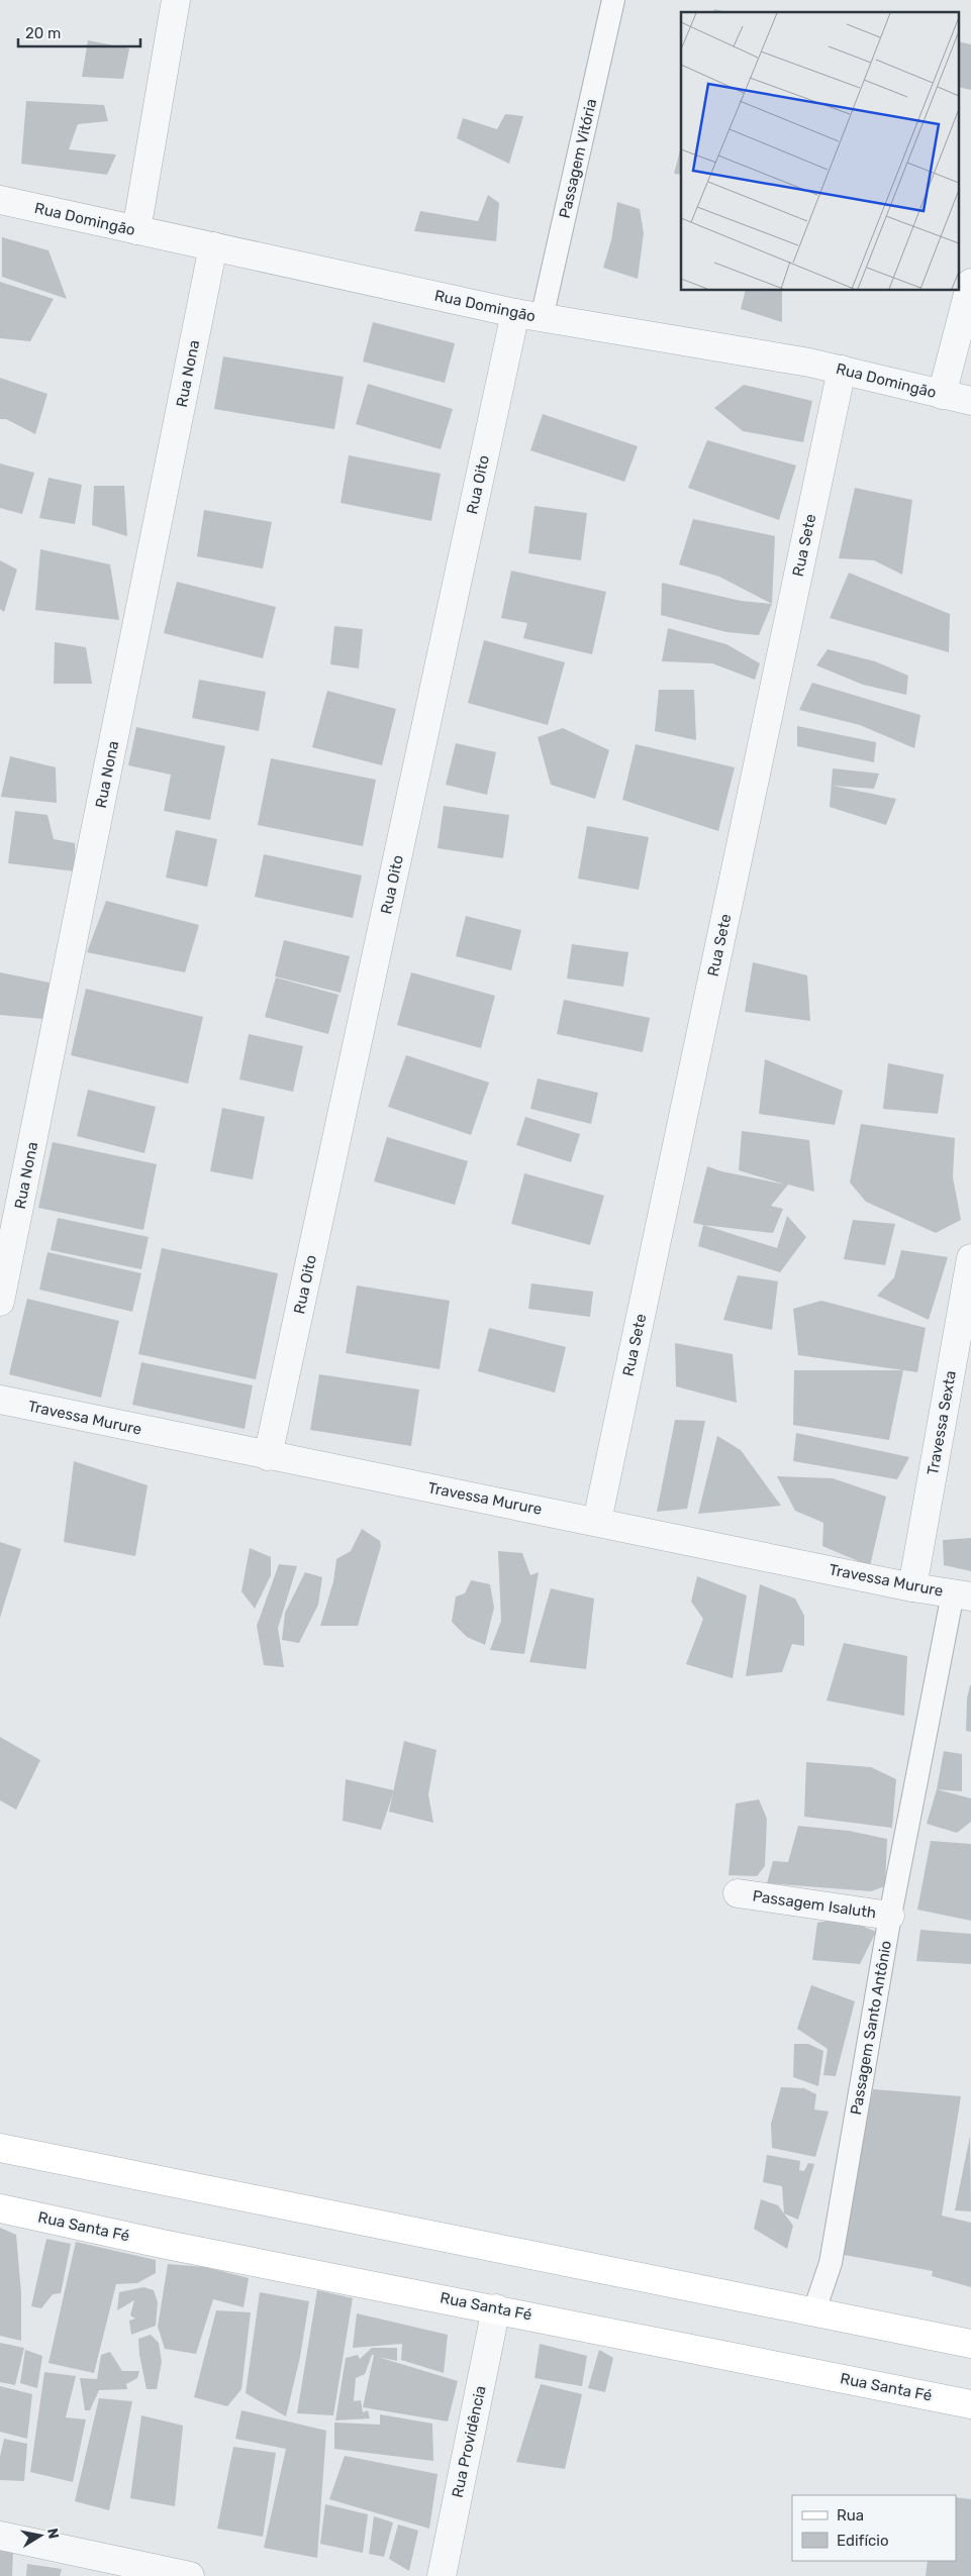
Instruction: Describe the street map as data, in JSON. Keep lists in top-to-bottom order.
{
  "streets": {
    "street": [
      "Rua Domingão",
      "Rua Nona",
      "Rua Oito",
      "Rua Sete",
      "Travessa Murure",
      "Travessa Sexta",
      "Passagem Isaluth",
      "Rua Santa Fé",
      "Rua Providência"
    ],
    "lane": ["Passagem Vitória", "Passagem Santo Antônio"]
  },
  "crossings": [
    ["Passagem Vitória", "Rua Domingão"],
    ["Passagem Vitória", "Rua Oito"],
    ["Rua Domingão", "Rua Nona"],
    ["Rua Domingão", "Rua Oito"],
    ["Rua Domingão", "Rua Sete"],
    ["Rua Oito", "Travessa Murure"],
    ["Rua Sete", "Travessa Murure"],
    ["Travessa Murure", "Travessa Sexta"],
    ["Travessa Murure", "Passagem Santo Antônio"],
    ["Passagem Isaluth", "Passagem Santo Antônio"],
    ["Rua Santa Fé", "Rua Providência"]
  ],
  "legend": ["Rua", "Edifício"],
  "scale_bar": "20 m",
  "north": "right"
}
